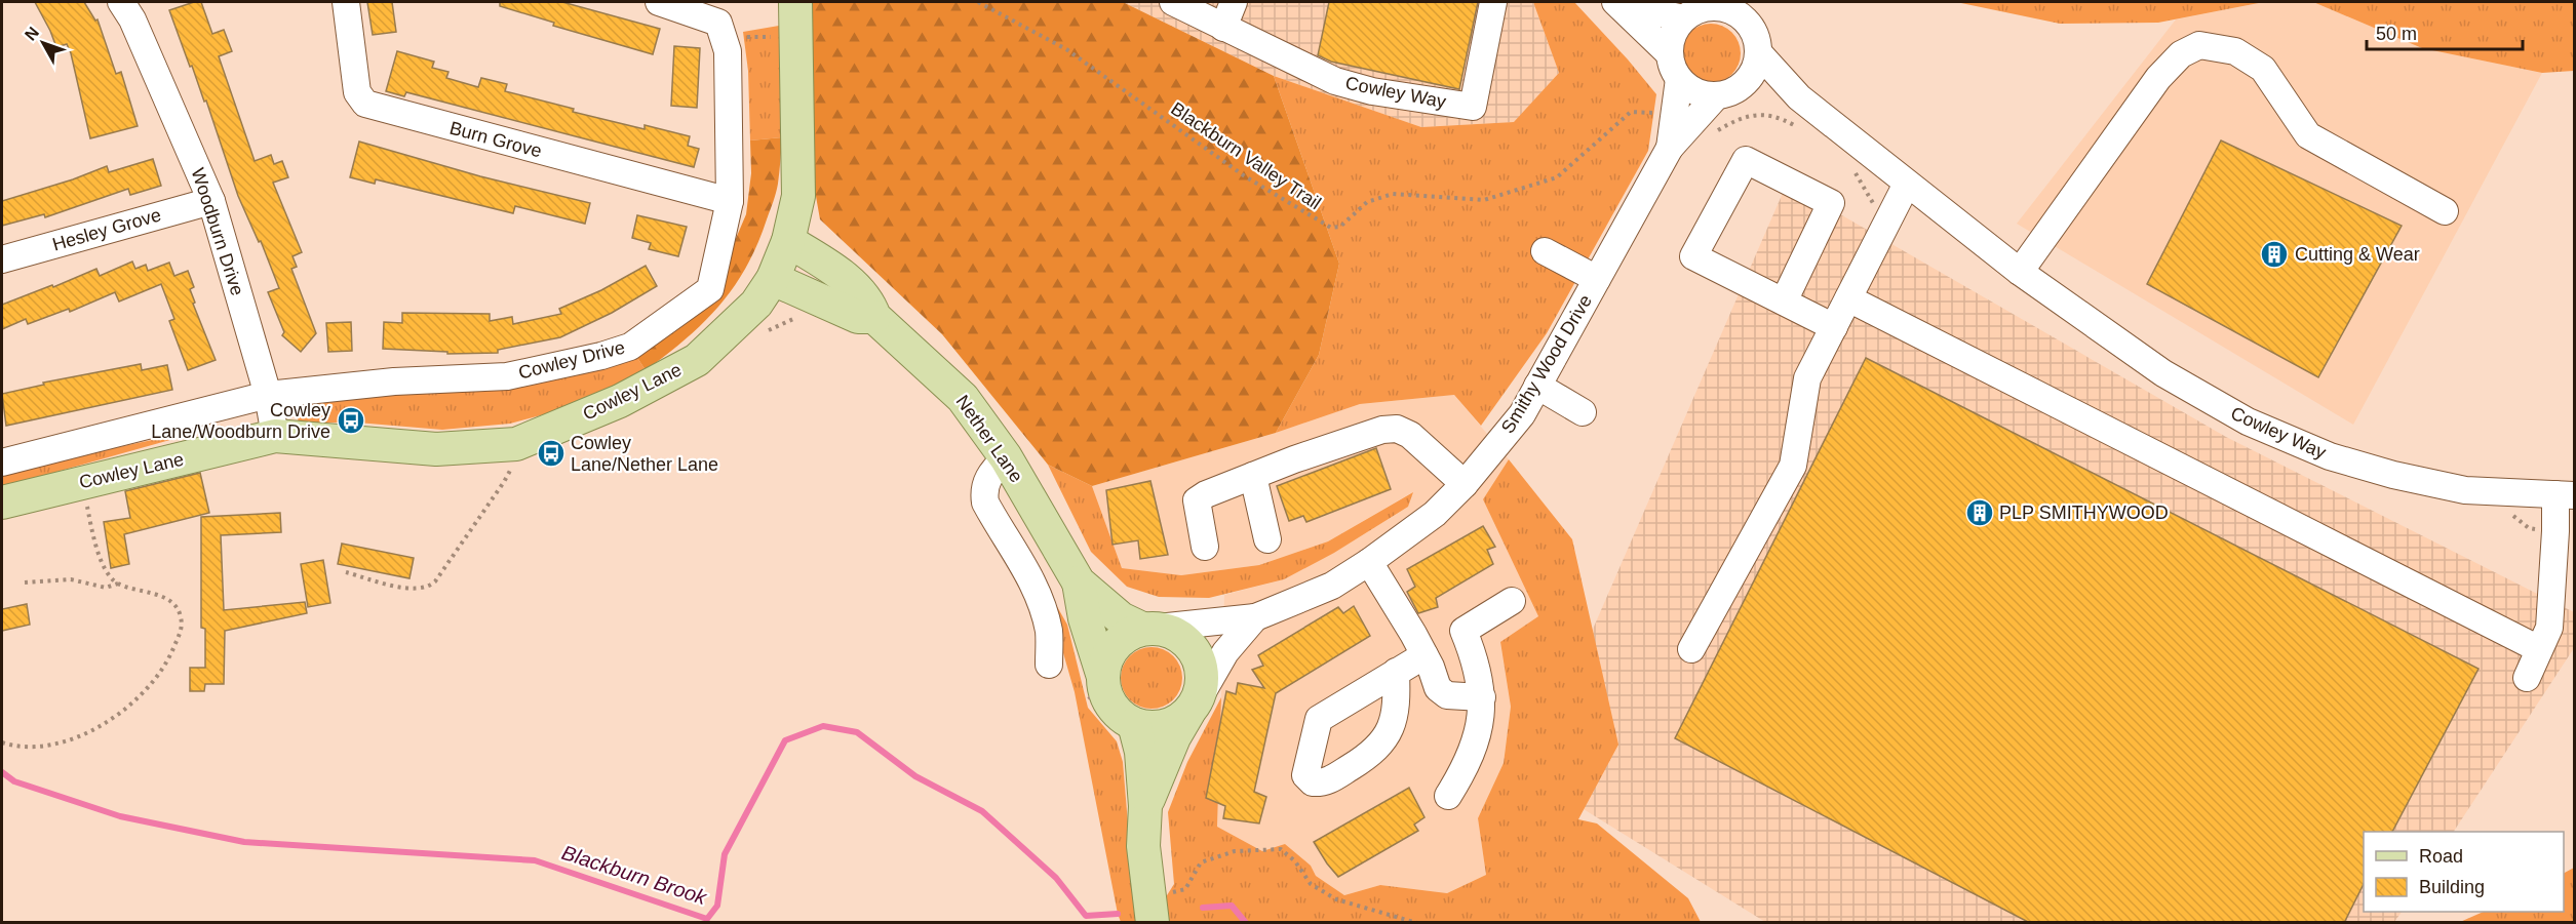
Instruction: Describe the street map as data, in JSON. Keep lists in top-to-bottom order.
{
  "streets": {
    "main road": ["Cowley Lane", "Nether Lane"],
    "street": [
      "Cowley Way",
      "Burn Grove",
      "Hesley Grove",
      "Woodburn Drive",
      "Cowley Drive",
      "Smithy Wood Drive"
    ],
    "path": ["Blackburn Valley Trail"]
  },
  "crossings": [
    ["Cowley Way", "Smithy Wood Drive"],
    ["Burn Grove", "Cowley Drive"],
    ["Blackburn Valley Trail", "Smithy Wood Drive"],
    ["Hesley Grove", "Woodburn Drive"],
    ["Woodburn Drive", "Cowley Drive"],
    ["Woodburn Drive", "Cowley Lane"],
    ["Smithy Wood Drive", "Nether Lane"],
    ["Cowley Lane", "Nether Lane"]
  ],
  "water": ["Blackburn Brook"],
  "places": {
    "building": ["Cutting & Wear", "PLP SMITHYWOOD"],
    "bus stop": ["Cowley Lane/Woodburn Drive", "Cowley Lane/Nether Lane"]
  },
  "legend": ["Road", "Building"],
  "scale_bar": "50 m",
  "north": "top left"
}
